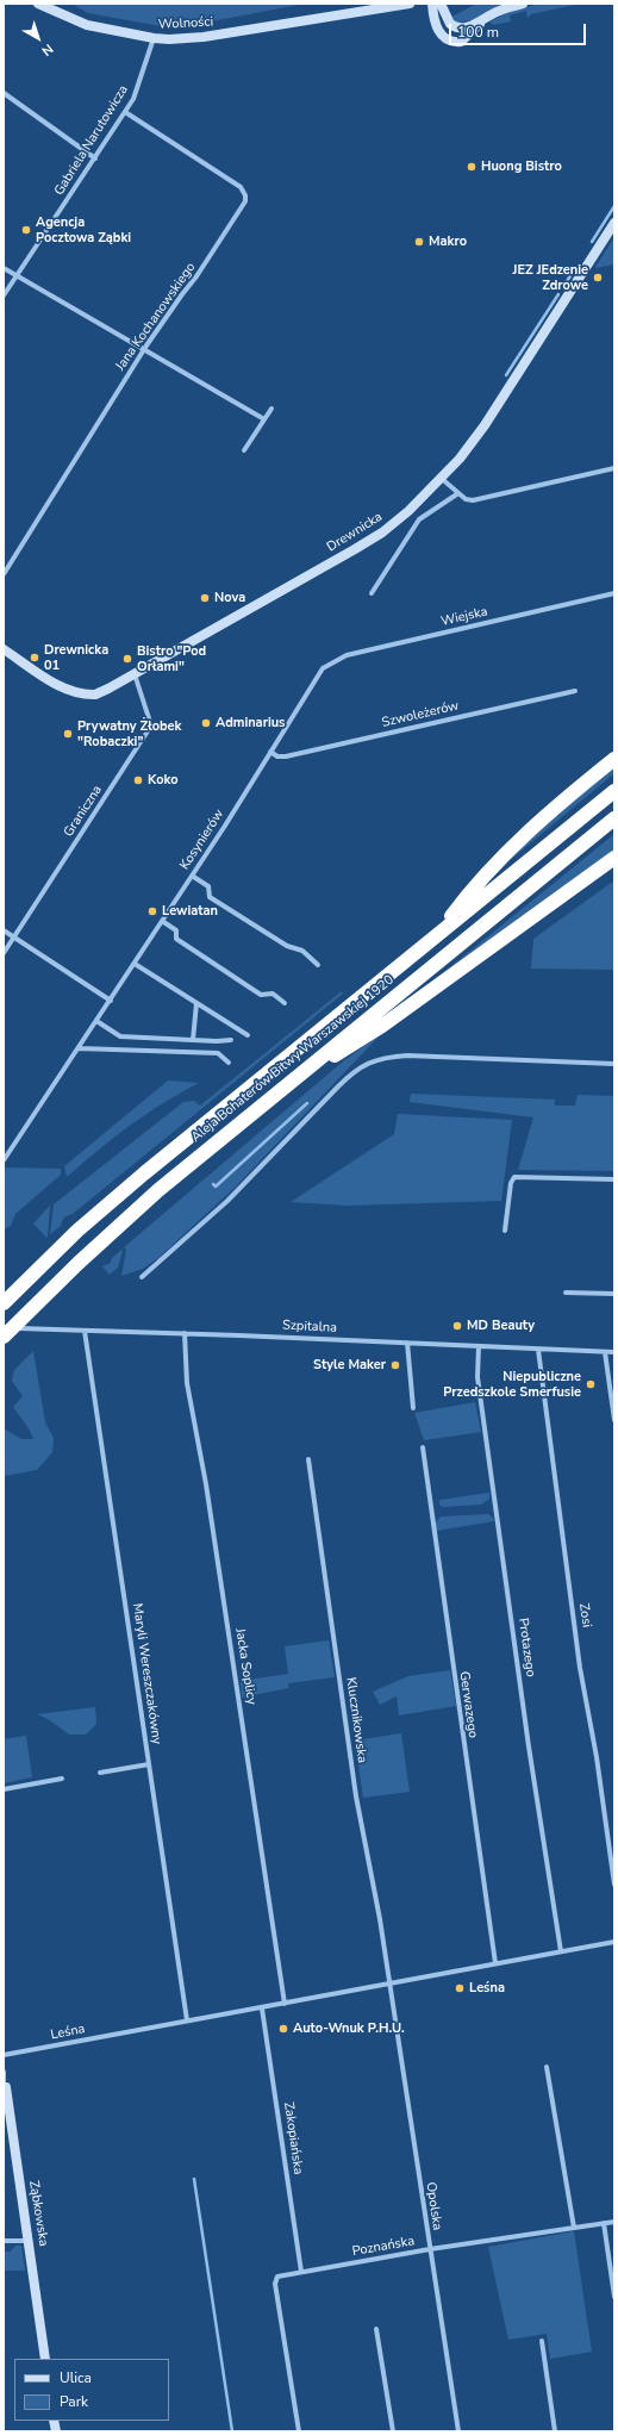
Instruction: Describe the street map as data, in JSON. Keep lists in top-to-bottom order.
{
  "streets": {
    "highway": ["Aleja Bohaterów Bitwy Warszawskiej 1920"],
    "street": [
      "Wolności",
      "Gabriela Narutowicza",
      "Jana Kochanowskiego",
      "Drewnicka",
      "Wiejska",
      "Szwoleżerów",
      "Graniczna",
      "Kosynierów",
      "Szpitalna",
      "Zosi",
      "Protazego",
      "Jacka Soplicy",
      "Maryli Wereszczakówny",
      "Gerwazego",
      "Klucznikowska",
      "Leśna",
      "Zakopiańska",
      "Opolska",
      "Ząbkowska",
      "Poznańska"
    ]
  },
  "crossings": [
    ["Wolności", "Gabriela Narutowicza"],
    ["Gabriela Narutowicza", "Jana Kochanowskiego"],
    ["Drewnicka", "Graniczna"],
    ["Wiejska", "Kosynierów"],
    ["Szwoleżerów", "Kosynierów"],
    ["Szpitalna", "Zosi"],
    ["Szpitalna", "Protazego"],
    ["Szpitalna", "Jacka Soplicy"],
    ["Szpitalna", "Maryli Wereszczakówny"],
    ["Protazego", "Leśna"],
    ["Jacka Soplicy", "Leśna"],
    ["Maryli Wereszczakówny", "Leśna"],
    ["Gerwazego", "Leśna"],
    ["Klucznikowska", "Leśna"],
    ["Klucznikowska", "Opolska"],
    ["Leśna", "Zakopiańska"],
    ["Leśna", "Opolska"],
    ["Zakopiańska", "Poznańska"],
    ["Opolska", "Poznańska"]
  ],
  "places": [
    "Huong Bistro",
    "Agencja Pocztowa Ząbki",
    "Makro",
    "JEZ JEdzenie Zdrowe",
    "Nova",
    "Drewnicka 01",
    "Bistro \"Pod Orłami\"",
    "Adminarius",
    "Prywatny Żłobek \"Robaczki\"",
    "Koko",
    "Lewiatan",
    "MD Beauty",
    "Style Maker",
    "Niepubliczne Przedszkole Smerfusie",
    "Leśna",
    "Auto-Wnuk P.H.U."
  ],
  "legend": ["Ulica", "Park"],
  "scale_bar": "100 m",
  "north": "bottom right"
}
